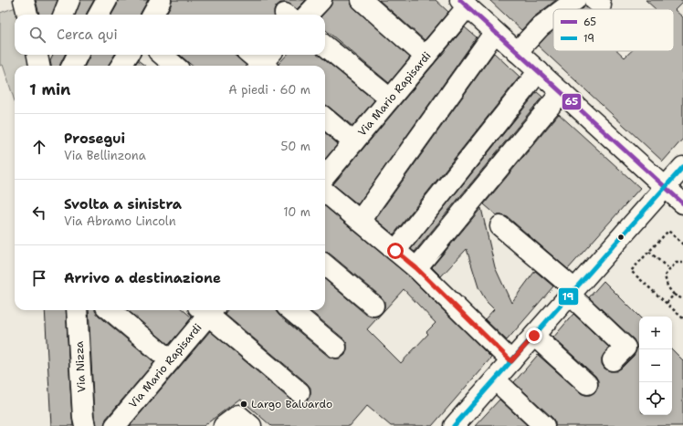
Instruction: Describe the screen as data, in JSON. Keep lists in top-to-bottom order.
{
  "streets": {
    "street": ["Via Mario Rapisardi", "Via Nizza"]
  },
  "places": ["Largo Baluardo"],
  "lines": ["transit line 65", "transit line 19"],
  "legend": ["65", "19"],
  "page": {
    "search": "Cerca qui",
    "heading": ["1 min", "A piedi · 60 m"],
    "list": [
      ["Prosegui", "Via Bellinzona", "50 m"],
      ["Svolta a sinistra", "Via Abramo Lincoln", "10 m"],
      "Arrivo a destinazione"
    ],
    "map_buttons": ["+", "−"]
  }
}
